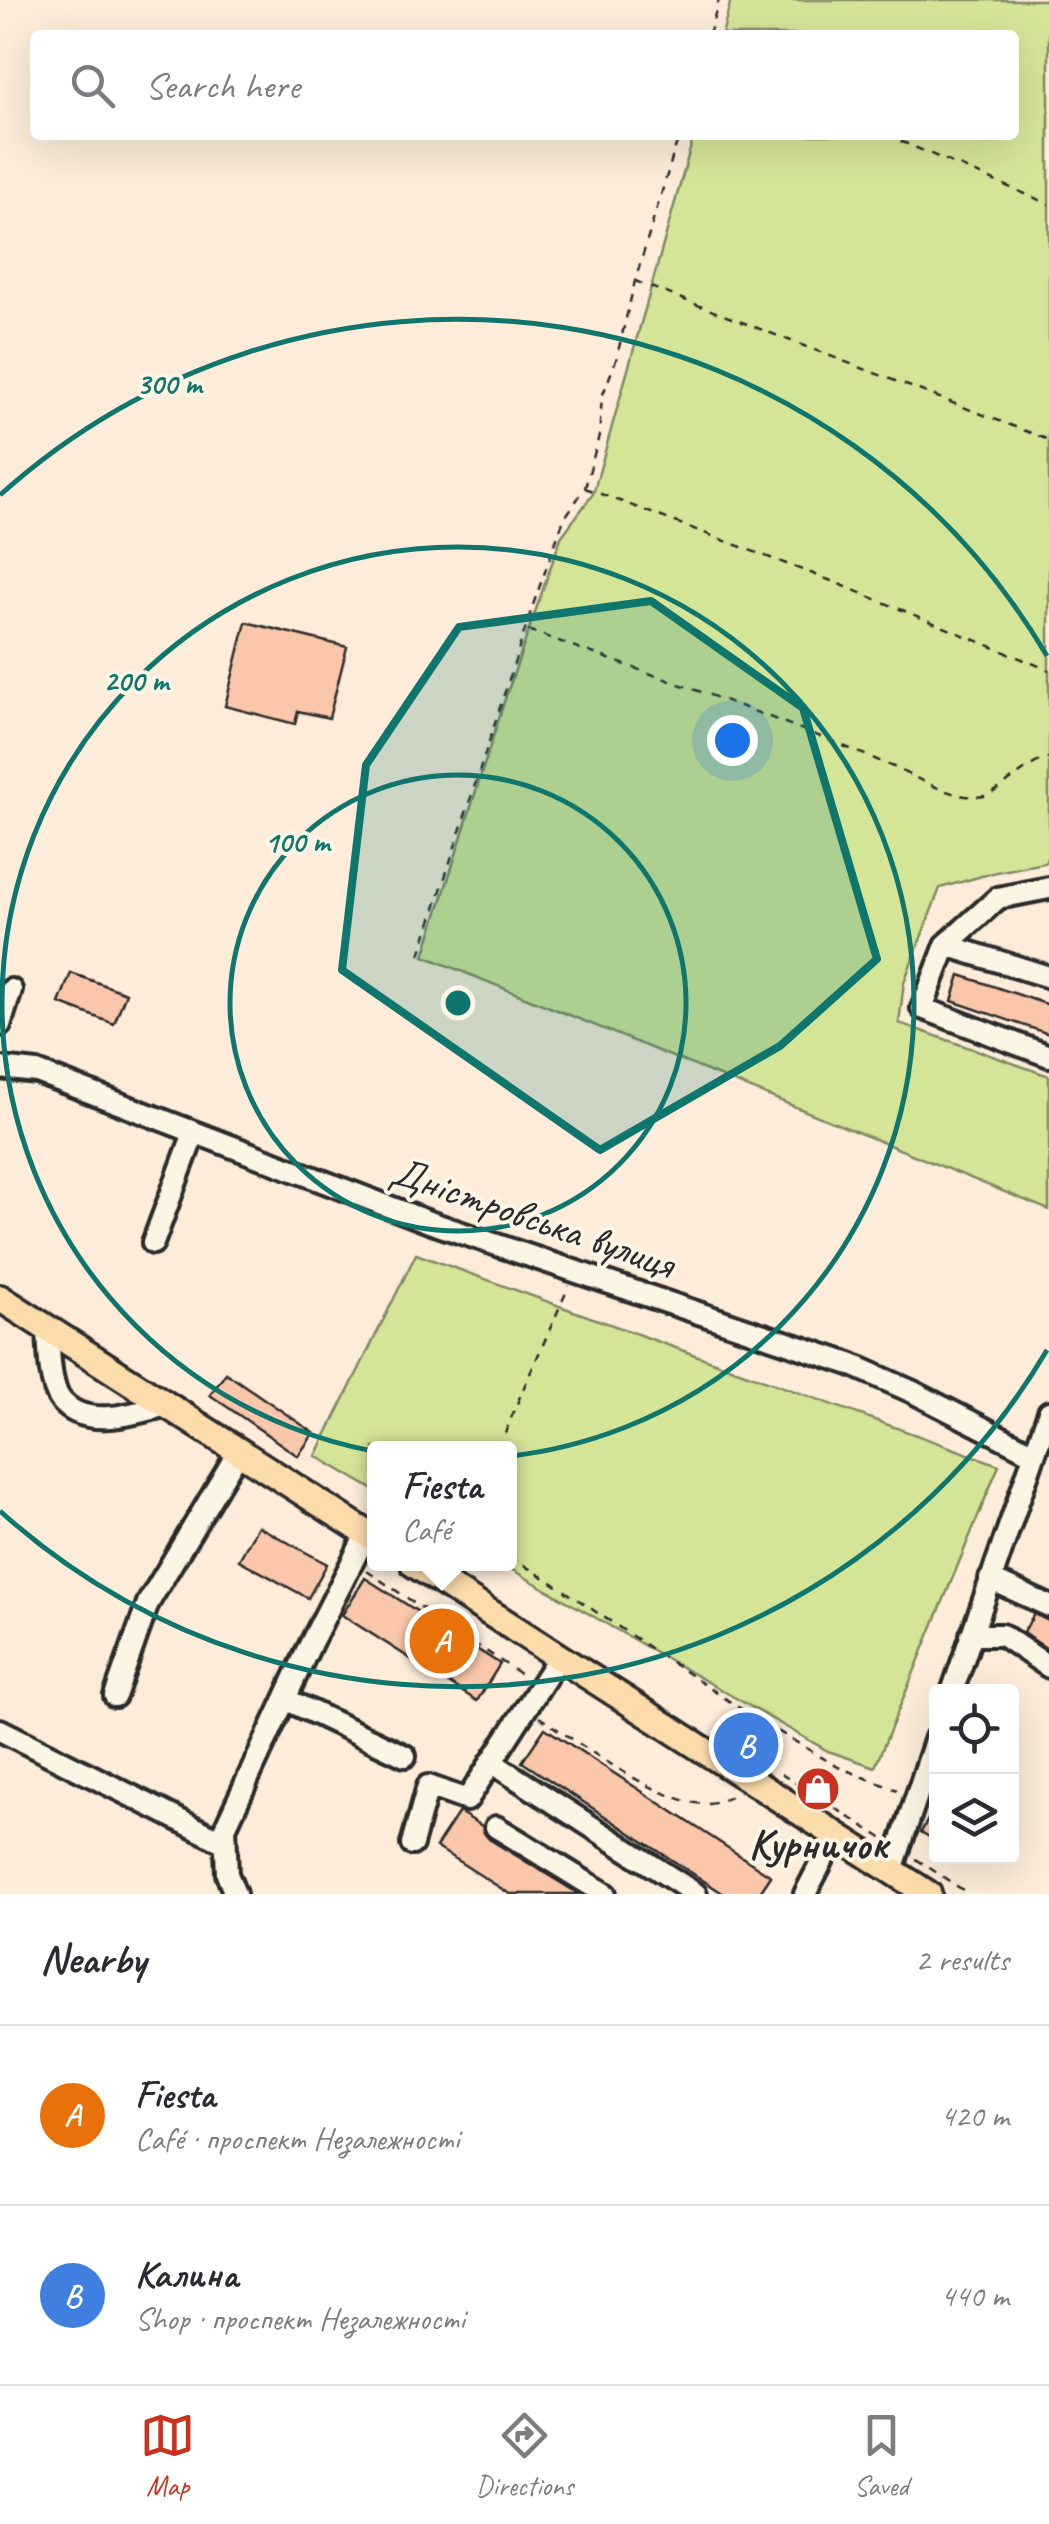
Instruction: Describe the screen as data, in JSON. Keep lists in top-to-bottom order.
{
  "streets": {
    "street": ["Дністровська вулиця"]
  },
  "places": {
    "shop": ["Курничок"]
  },
  "page": {
    "search": "Search here",
    "popup": ["Fiesta", "Café"],
    "pins": ["A", "B"],
    "heading": ["Nearby", "2 results"],
    "list": [
      {
        "mark": "A",
        "name": "Fiesta",
        "note": "Café · проспект Незалежності",
        "value": "420 m"
      },
      {
        "mark": "B",
        "name": "Калина",
        "note": "Shop · проспект Незалежності",
        "value": "440 m"
      }
    ],
    "nav": ["Map", "Directions", "Saved"]
  },
  "rings": ["300 m", "200 m", "100 m"]
}
